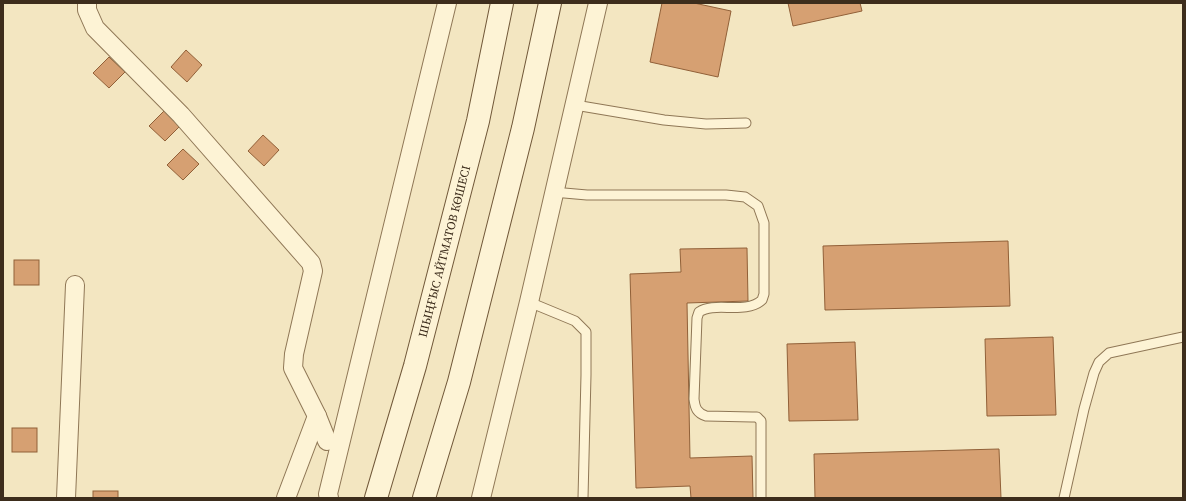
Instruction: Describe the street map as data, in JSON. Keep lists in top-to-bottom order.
{
  "streets": {
    "main road": ["ШЫҢҒЫС АЙТМАТОВ КӨШЕСІ"]
  }
}
